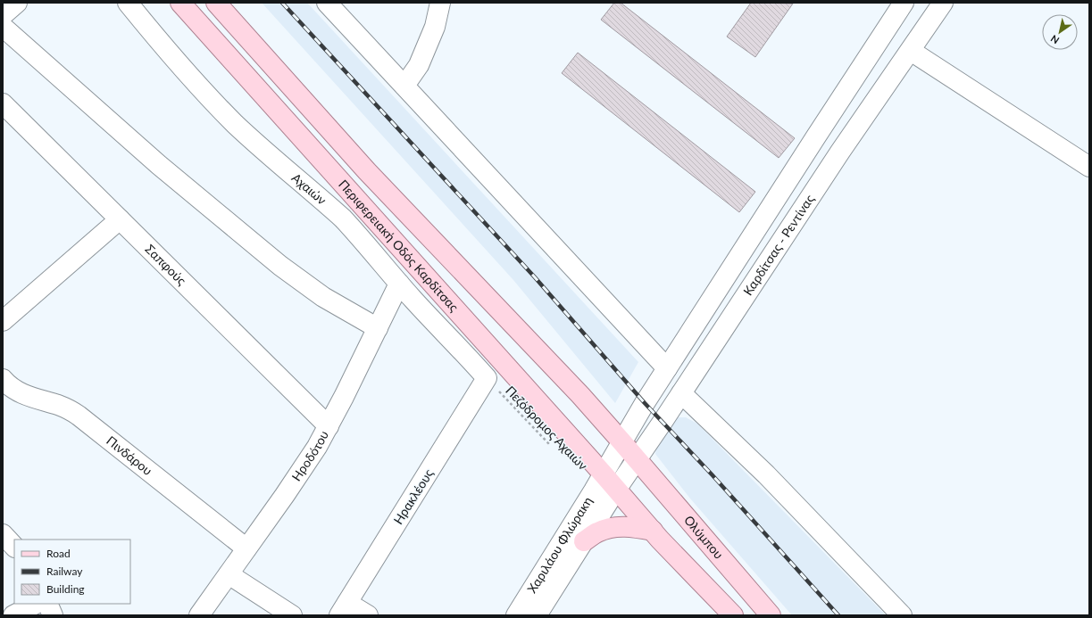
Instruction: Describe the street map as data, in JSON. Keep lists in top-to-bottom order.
{
  "streets": {
    "main road": ["Περιφερειακή Οδός Καρδίτσας", "Ολύμπου"],
    "street": [
      "Αχαιών",
      "Καρδίτσας - Ρεντίνας",
      "Σαπφούς",
      "Πινδάρου",
      "Ηροδότου",
      "Ηρακλέους",
      "Χαριλάου Φλώρακη"
    ],
    "path": ["Πεζόδρομος Αχαιών"]
  },
  "crossings": [
    ["Αχαιών", "Πεζόδρομος Αχαιών"],
    ["Αχαιών", "Ηροδότου"],
    ["Αχαιών", "Ηρακλέους"],
    ["Καρδίτσας - Ρεντίνας", "Περιφερειακή Οδός Καρδίτσας"],
    ["Καρδίτσας - Ρεντίνας", "Ολύμπου"],
    ["Καρδίτσας - Ρεντίνας", "Χαριλάου Φλώρακη"],
    ["Περιφερειακή Οδός Καρδίτσας", "Χαριλάου Φλώρακη"],
    ["Σαπφούς", "Ηροδότου"],
    ["Πεζόδρομος Αχαιών", "Ηρακλέους"],
    ["Πινδάρου", "Ηροδότου"]
  ],
  "legend": ["Road", "Railway", "Building"],
  "north": "bottom left"
}
